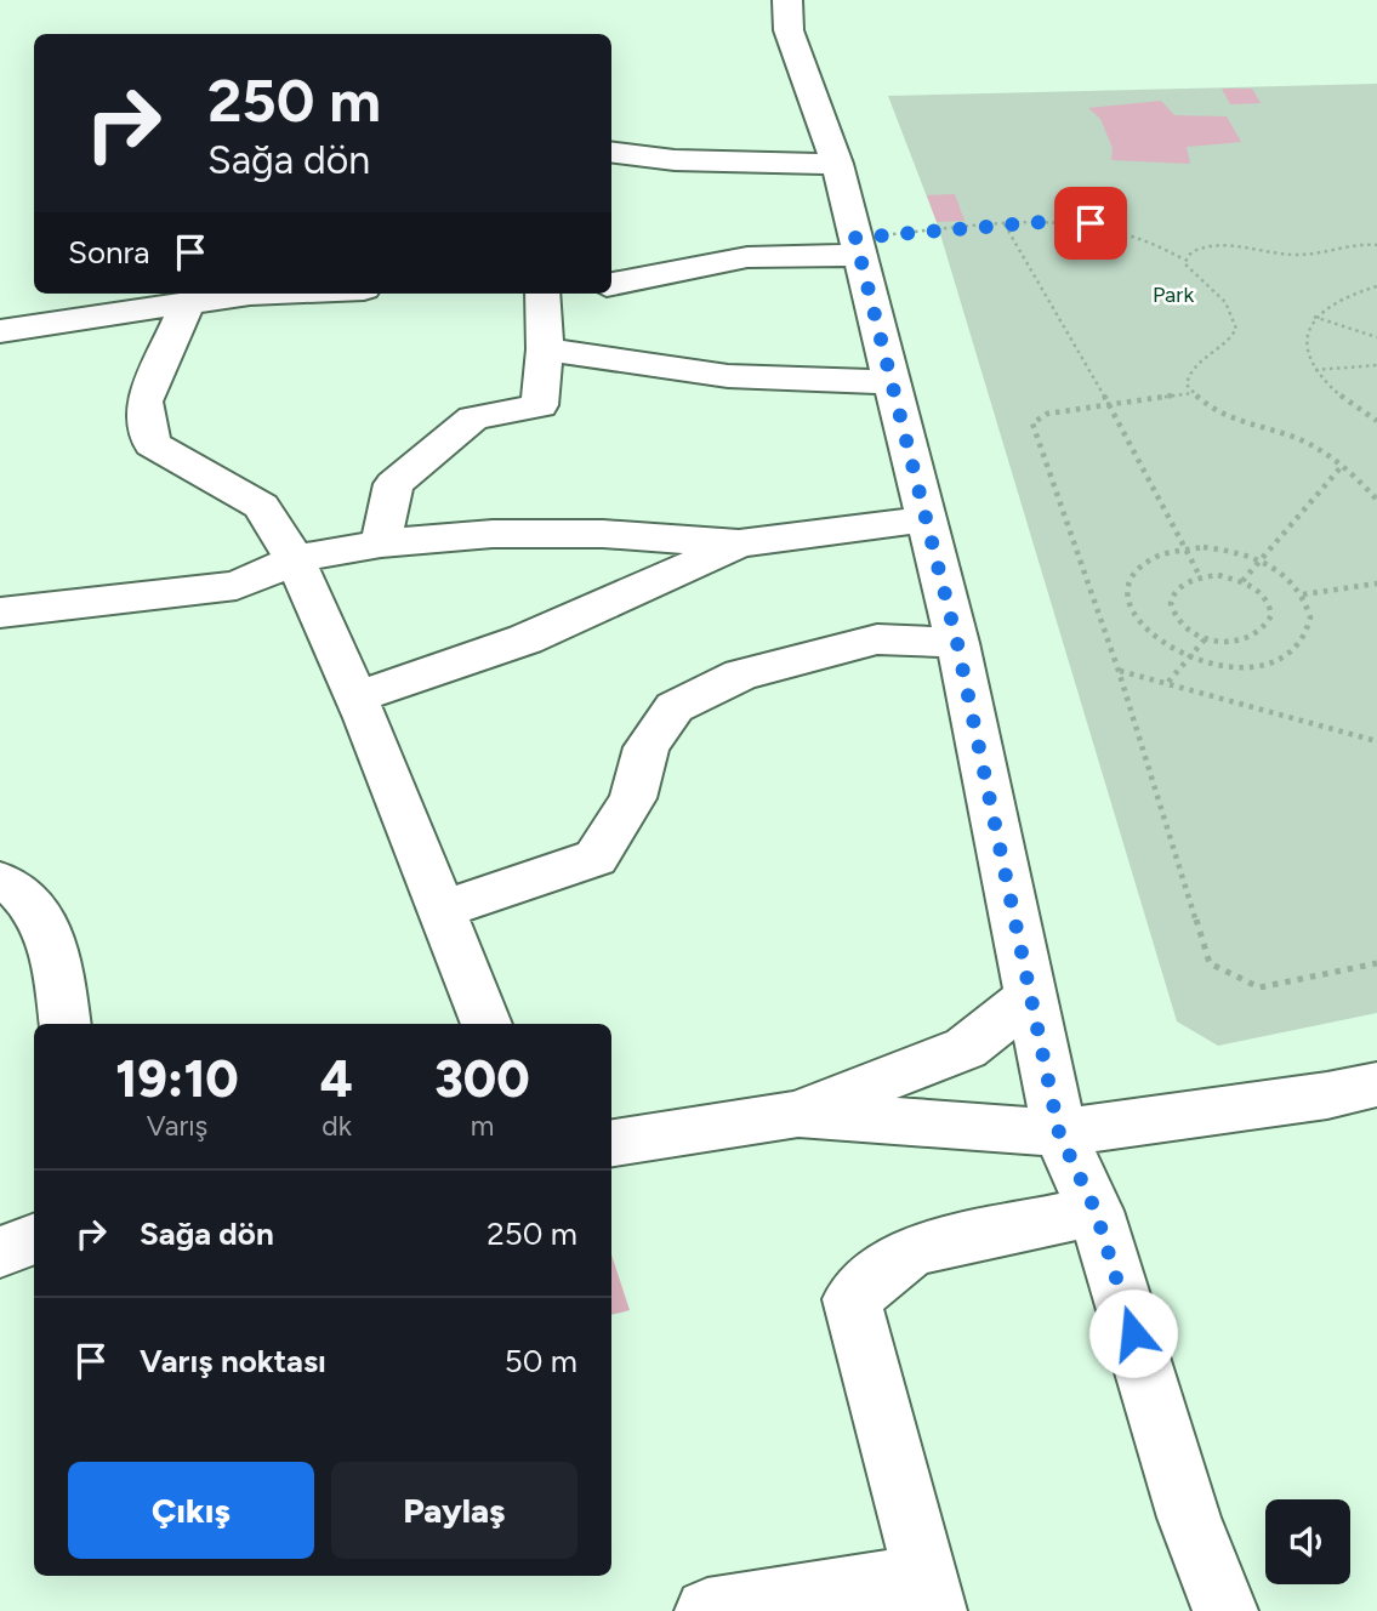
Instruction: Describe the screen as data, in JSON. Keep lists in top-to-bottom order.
{
  "parks": ["Park"],
  "page": {
    "turn": ["250 m", "Sağa dön"],
    "then": "Sonra",
    "eta": [
      "19:10",
      "Varış",
      "4",
      "dk",
      "300",
      "m"
    ],
    "list": [
      {
        "name": "Sağa dön",
        "value": "250 m"
      },
      {
        "name": "Varış noktası",
        "value": "50 m"
      }
    ],
    "buttons": ["Çıkış", "Paylaş"]
  }
}
